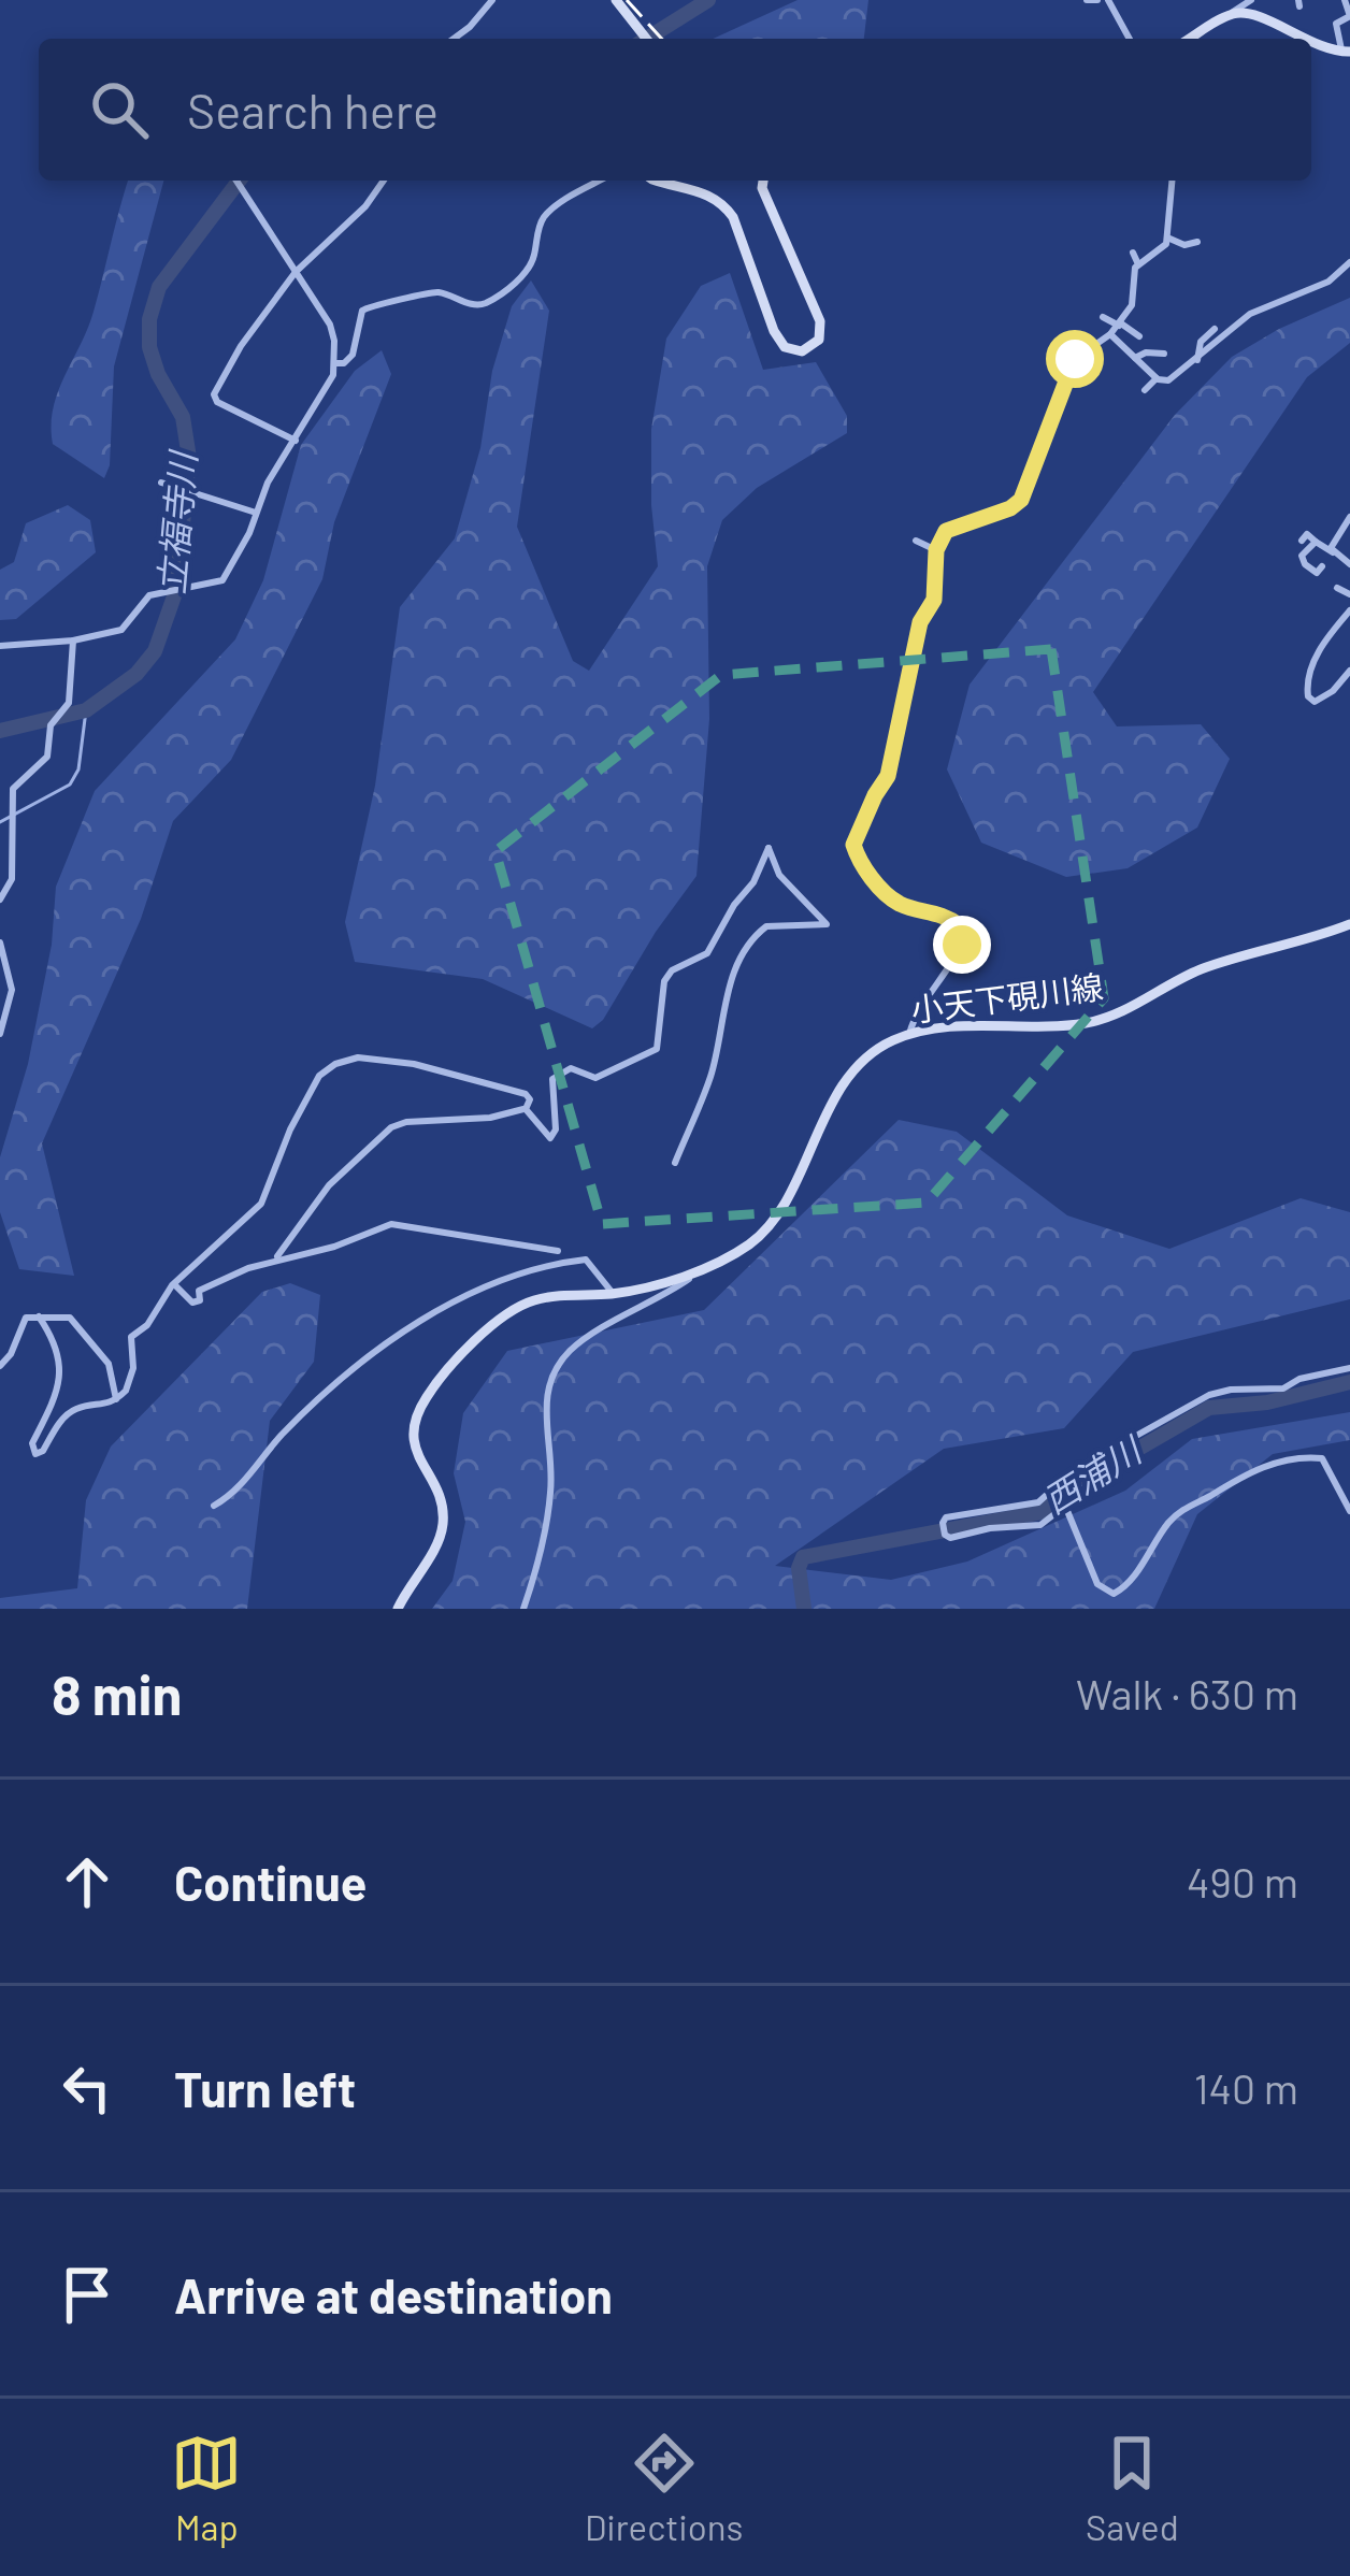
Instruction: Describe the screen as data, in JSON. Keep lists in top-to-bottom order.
{
  "streets": {
    "main road": ["小天下硯川線"]
  },
  "water": ["立福寺川", "西浦川"],
  "page": {
    "search": "Search here",
    "heading": ["8 min", "Walk · 630 m"],
    "list": [
      ["Continue", "490 m"],
      ["Turn left", "140 m"],
      "Arrive at destination"
    ],
    "nav": ["Map", "Directions", "Saved"]
  }
}
